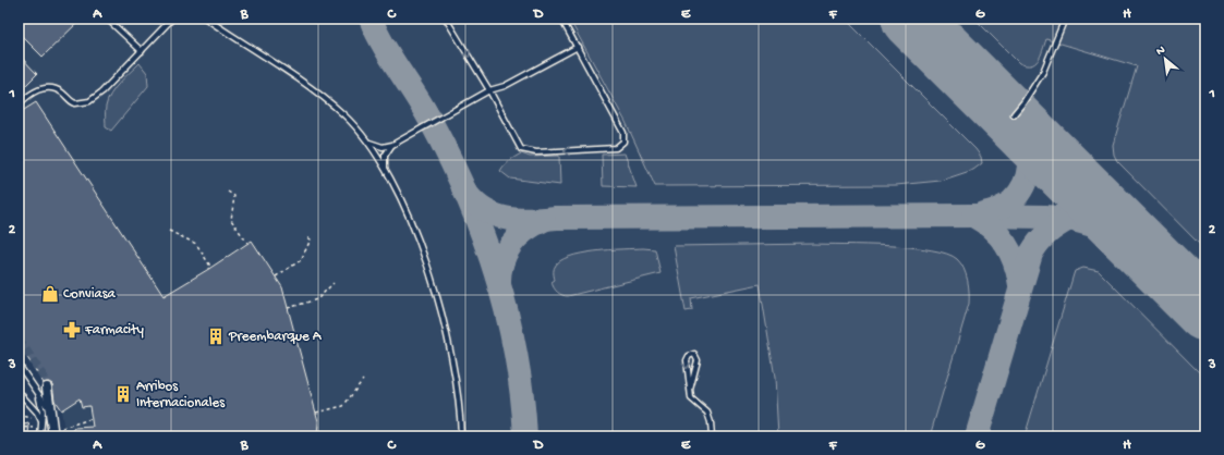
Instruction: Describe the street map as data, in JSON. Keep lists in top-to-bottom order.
{
  "places": {
    "shop": ["Conviasa"],
    "pharmacy": ["Farmacity"],
    "building": ["Preembarque A", "Arribos Internacionales"]
  },
  "north": "top left",
  "grid": {
    "columns": [
      "A",
      "B",
      "C",
      "D",
      "E",
      "F",
      "G",
      "H"
    ],
    "rows": ["1", "2", "3"]
  }
}
